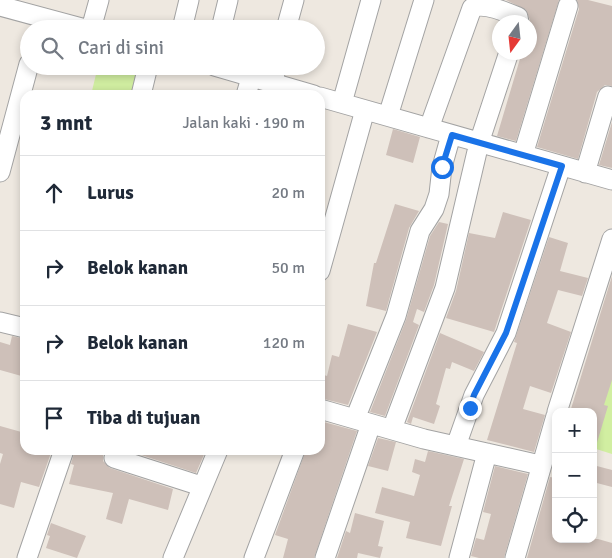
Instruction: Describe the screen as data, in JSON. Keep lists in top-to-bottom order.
{
  "north": "bottom",
  "page": {
    "search": "Cari di sini",
    "heading": ["3 mnt", "Jalan kaki · 190 m"],
    "list": [
      ["Lurus", "20 m"],
      ["Belok kanan", "50 m"],
      ["Belok kanan", "120 m"],
      "Tiba di tujuan"
    ],
    "map_buttons": ["+", "−"]
  }
}
